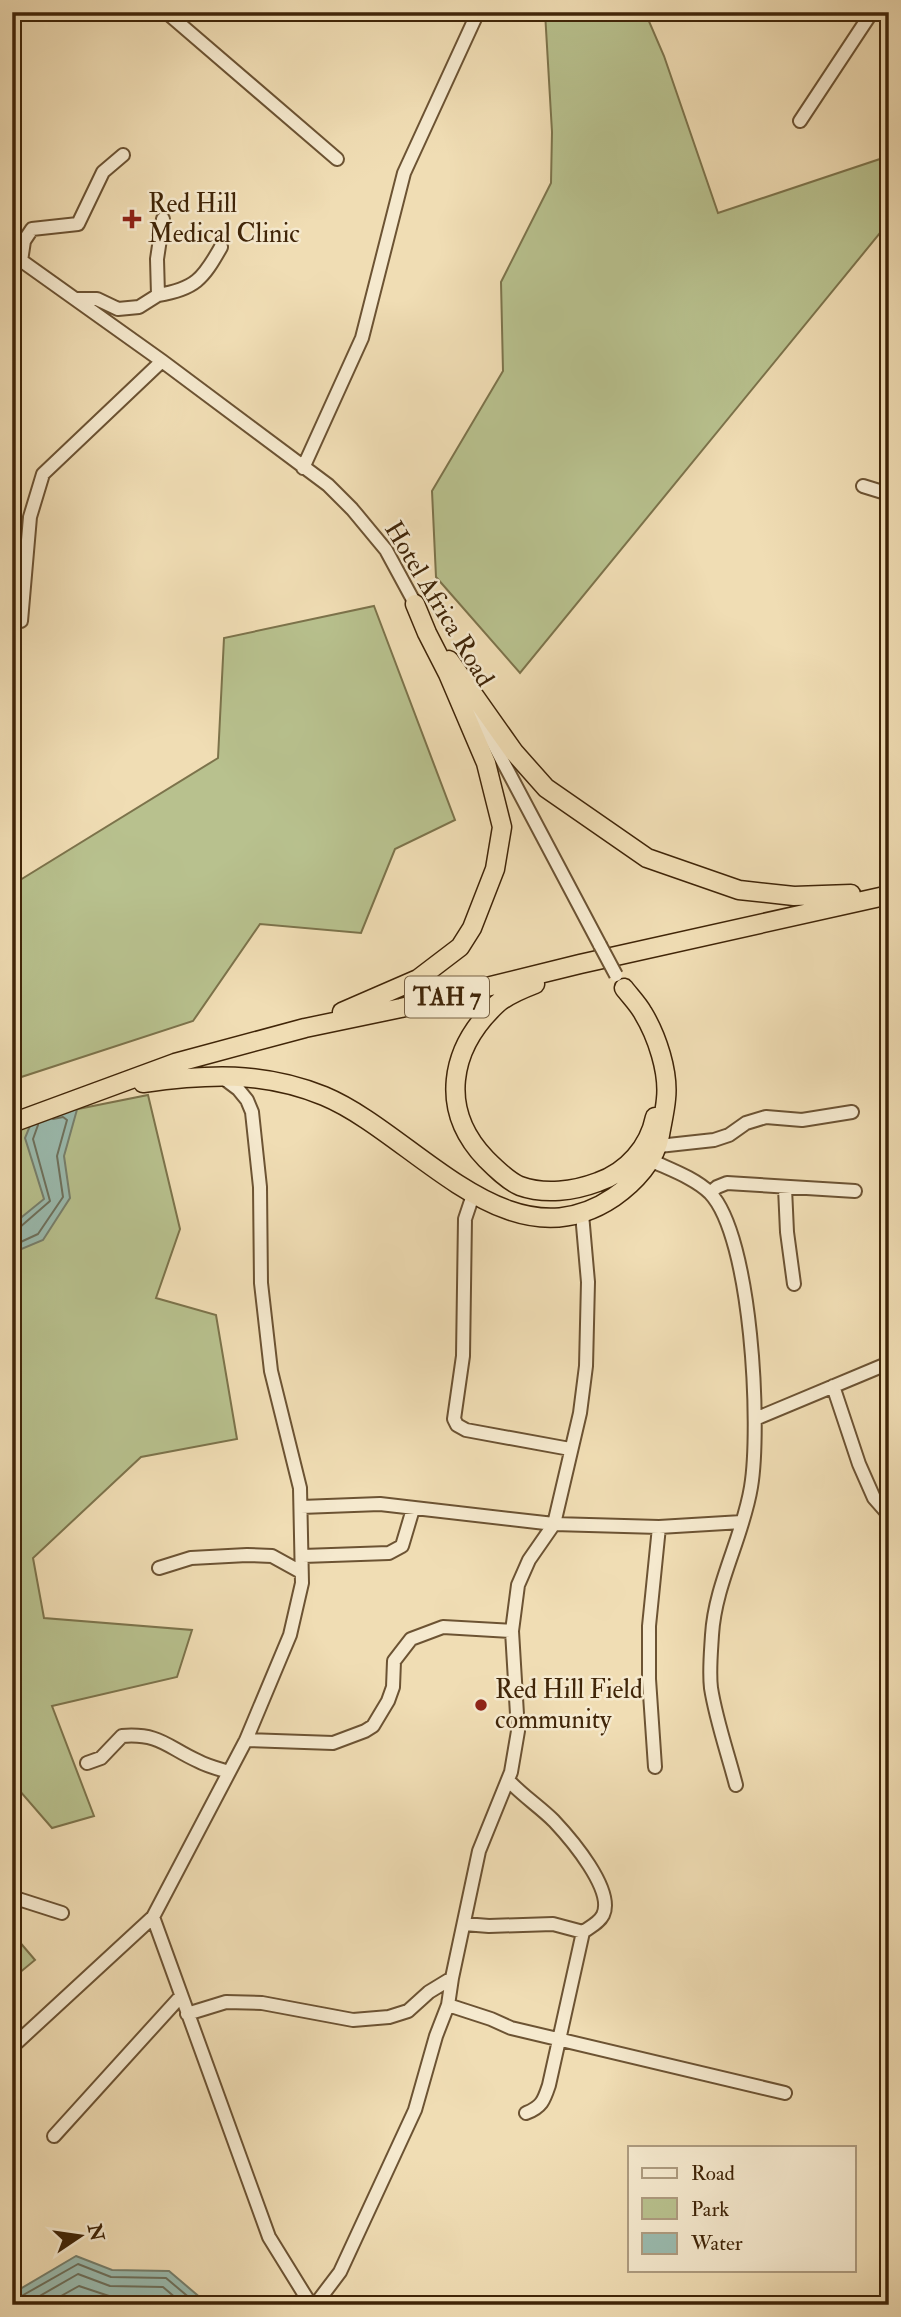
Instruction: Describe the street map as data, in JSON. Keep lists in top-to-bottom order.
{
  "streets": {
    "highway": ["TAH 7"],
    "street": ["Hotel Africa Road"]
  },
  "places": {
    "health": ["Red Hill Medical Clinic"],
    "other": ["Red Hill Field community"]
  },
  "legend": ["Road", "Park", "Water"],
  "north": "right"
}
